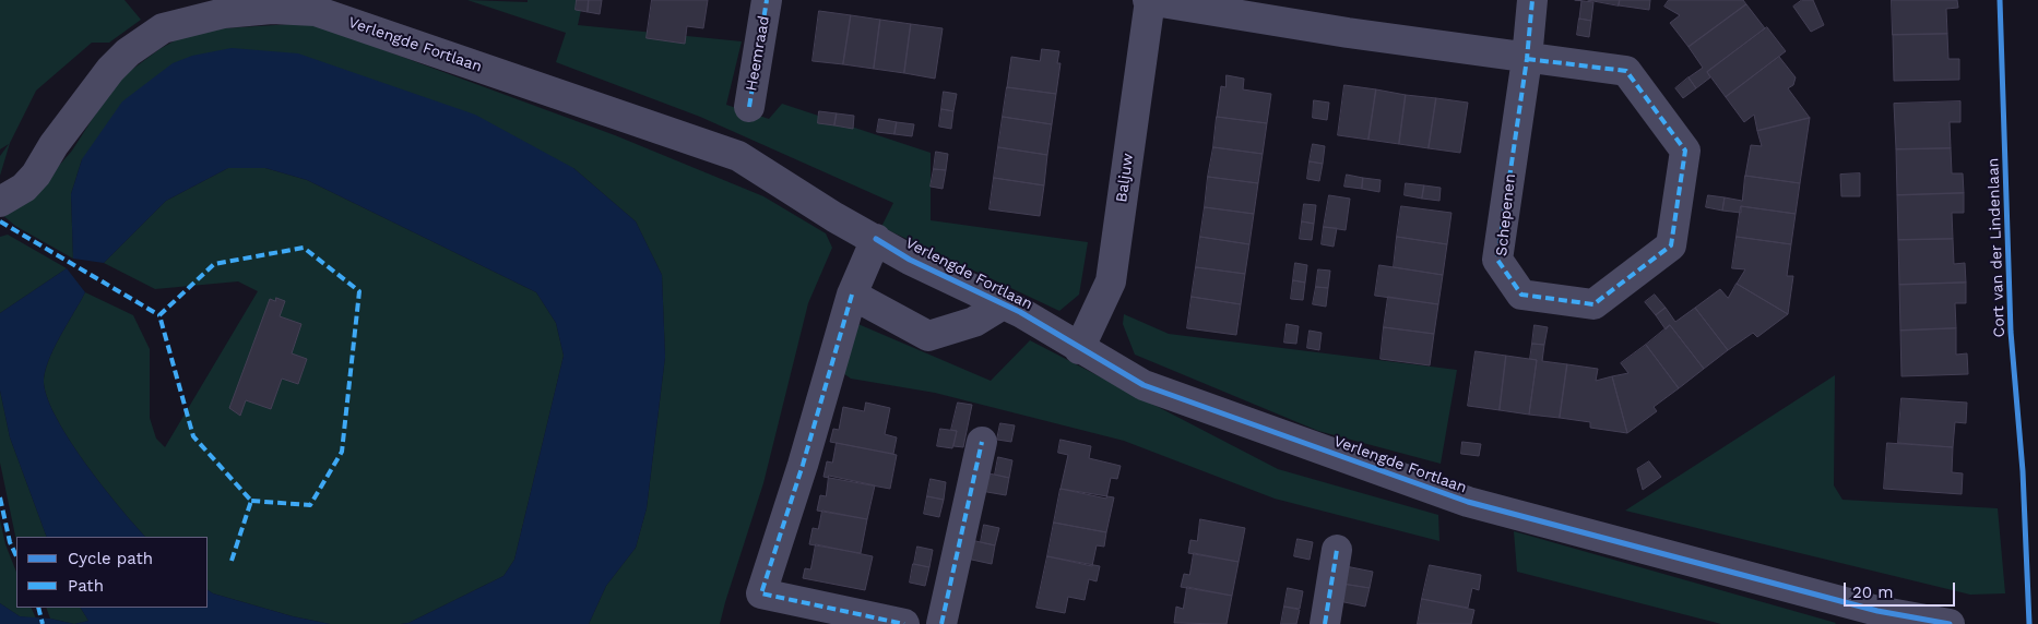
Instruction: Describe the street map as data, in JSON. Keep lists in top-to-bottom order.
{
  "streets": {
    "street": [
      "Verlengde Fortlaan",
      "Heemraad",
      "Baljuw",
      "Schepenen"
    ],
    "cycle path": ["Cort van der Lindenlaan"]
  },
  "crossings": [
    ["Verlengde Fortlaan", "Baljuw"],
    ["Baljuw", "Schepenen"]
  ],
  "legend": ["Cycle path", "Path"],
  "scale_bar": "20 m"
}
